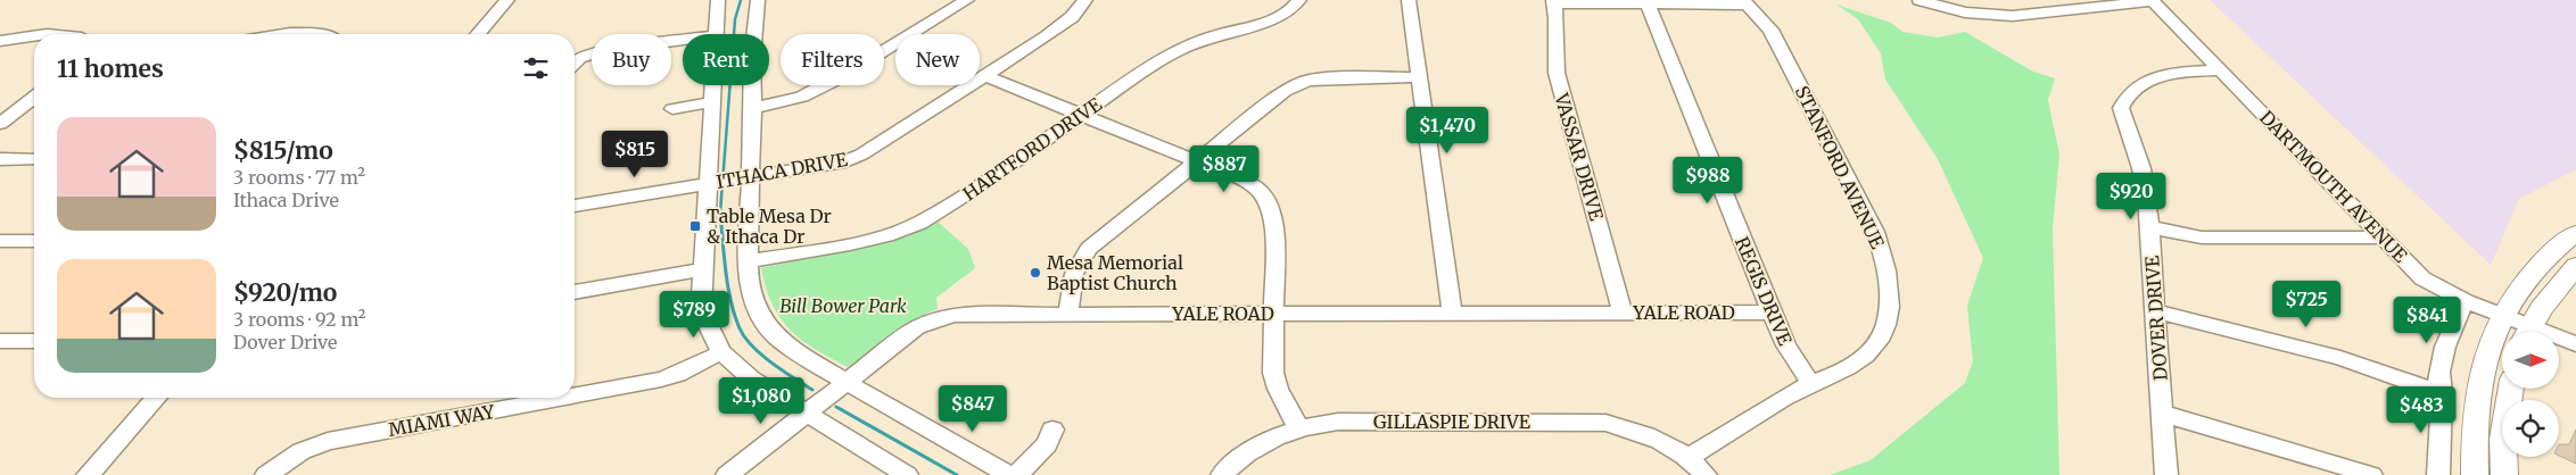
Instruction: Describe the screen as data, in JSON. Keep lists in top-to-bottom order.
{
  "streets": {
    "street": [
      "HARTFORD DRIVE",
      "VASSAR DRIVE",
      "STANFORD AVENUE",
      "ITHACA DRIVE",
      "DARTMOUTH AVENUE",
      "REGIS DRIVE",
      "YALE ROAD",
      "DOVER DRIVE",
      "MIAMI WAY",
      "GILLASPIE DRIVE"
    ]
  },
  "crossings": [
    ["VASSAR DRIVE", "YALE ROAD"],
    ["STANFORD AVENUE", "REGIS DRIVE"],
    ["STANFORD AVENUE", "GILLASPIE DRIVE"],
    ["DARTMOUTH AVENUE", "DOVER DRIVE"],
    ["REGIS DRIVE", "YALE ROAD"]
  ],
  "parks": ["Bill Bower Park"],
  "places": {
    "transit": ["Table Mesa Dr & Ithaca Dr"],
    "other": ["Mesa Memorial Baptist Church"]
  },
  "north": "right",
  "page": {
    "chip": [
      "Buy",
      "Rent",
      "Filters",
      "New"
    ],
    "heading": "11 homes",
    "list": [
      {
        "name": "$815/mo",
        "note": "3 rooms · 77 m² · Ithaca Drive"
      },
      {
        "name": "$920/mo",
        "note": "3 rooms · 92 m² · Dover Drive"
      }
    ],
    "price": [
      "$1,470",
      "$815",
      "$887",
      "$988",
      "$920",
      "$725",
      "$789",
      "$841",
      "$1,080",
      "$847",
      "$483"
    ]
  }
}
